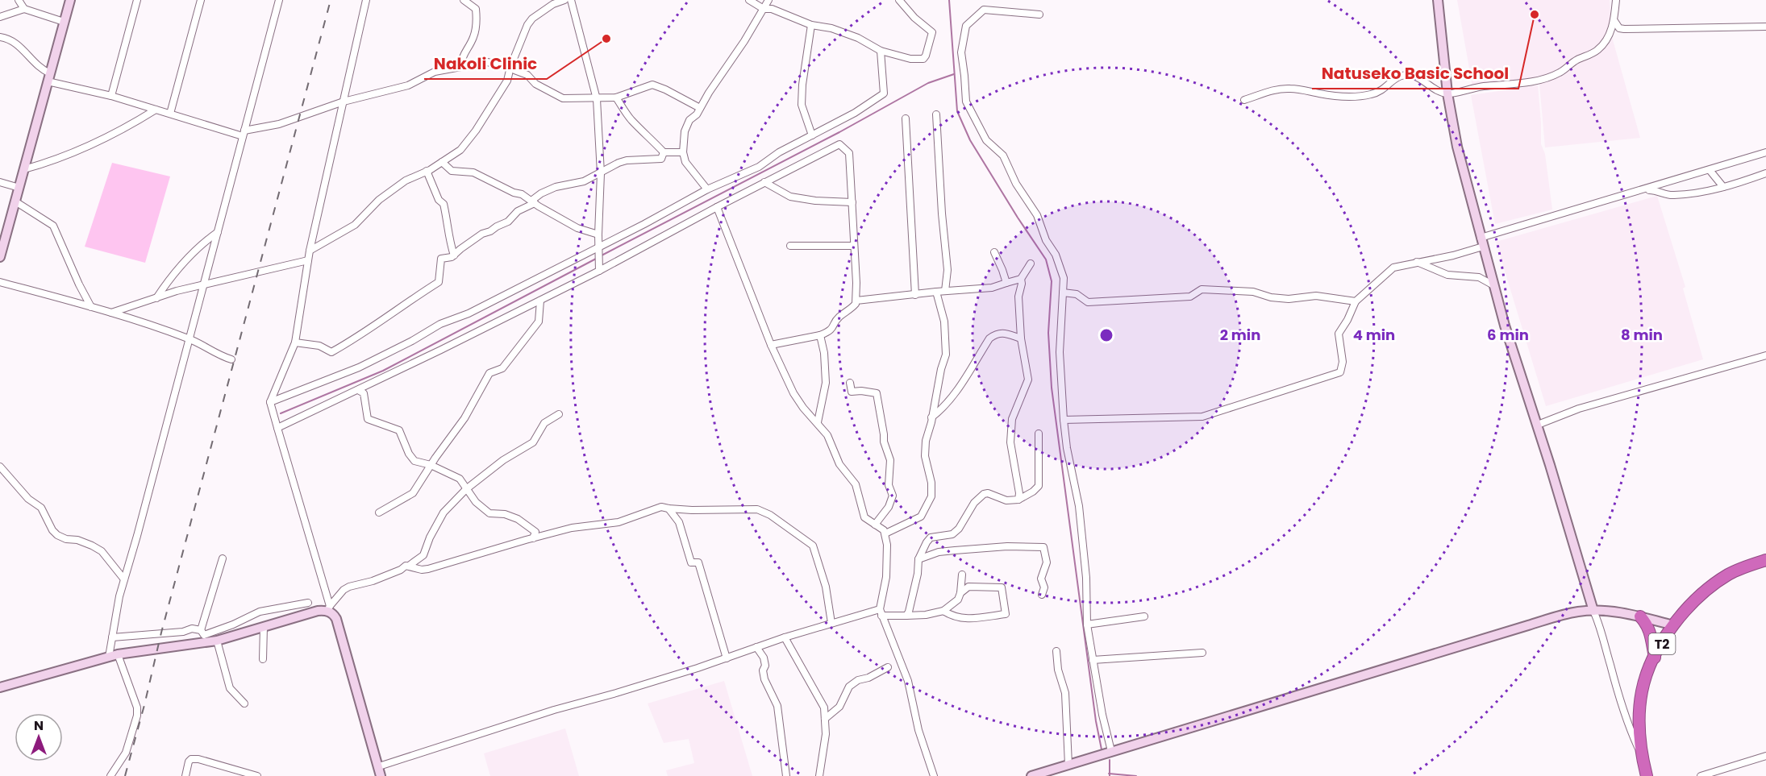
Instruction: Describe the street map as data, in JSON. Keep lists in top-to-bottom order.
{
  "streets": {
    "highway": ["T2"]
  },
  "places": ["Natuseko Basic School", "Nakoli Clinic"],
  "north": "top",
  "rings": [
    "2 min",
    "4 min",
    "6 min",
    "8 min"
  ]
}
